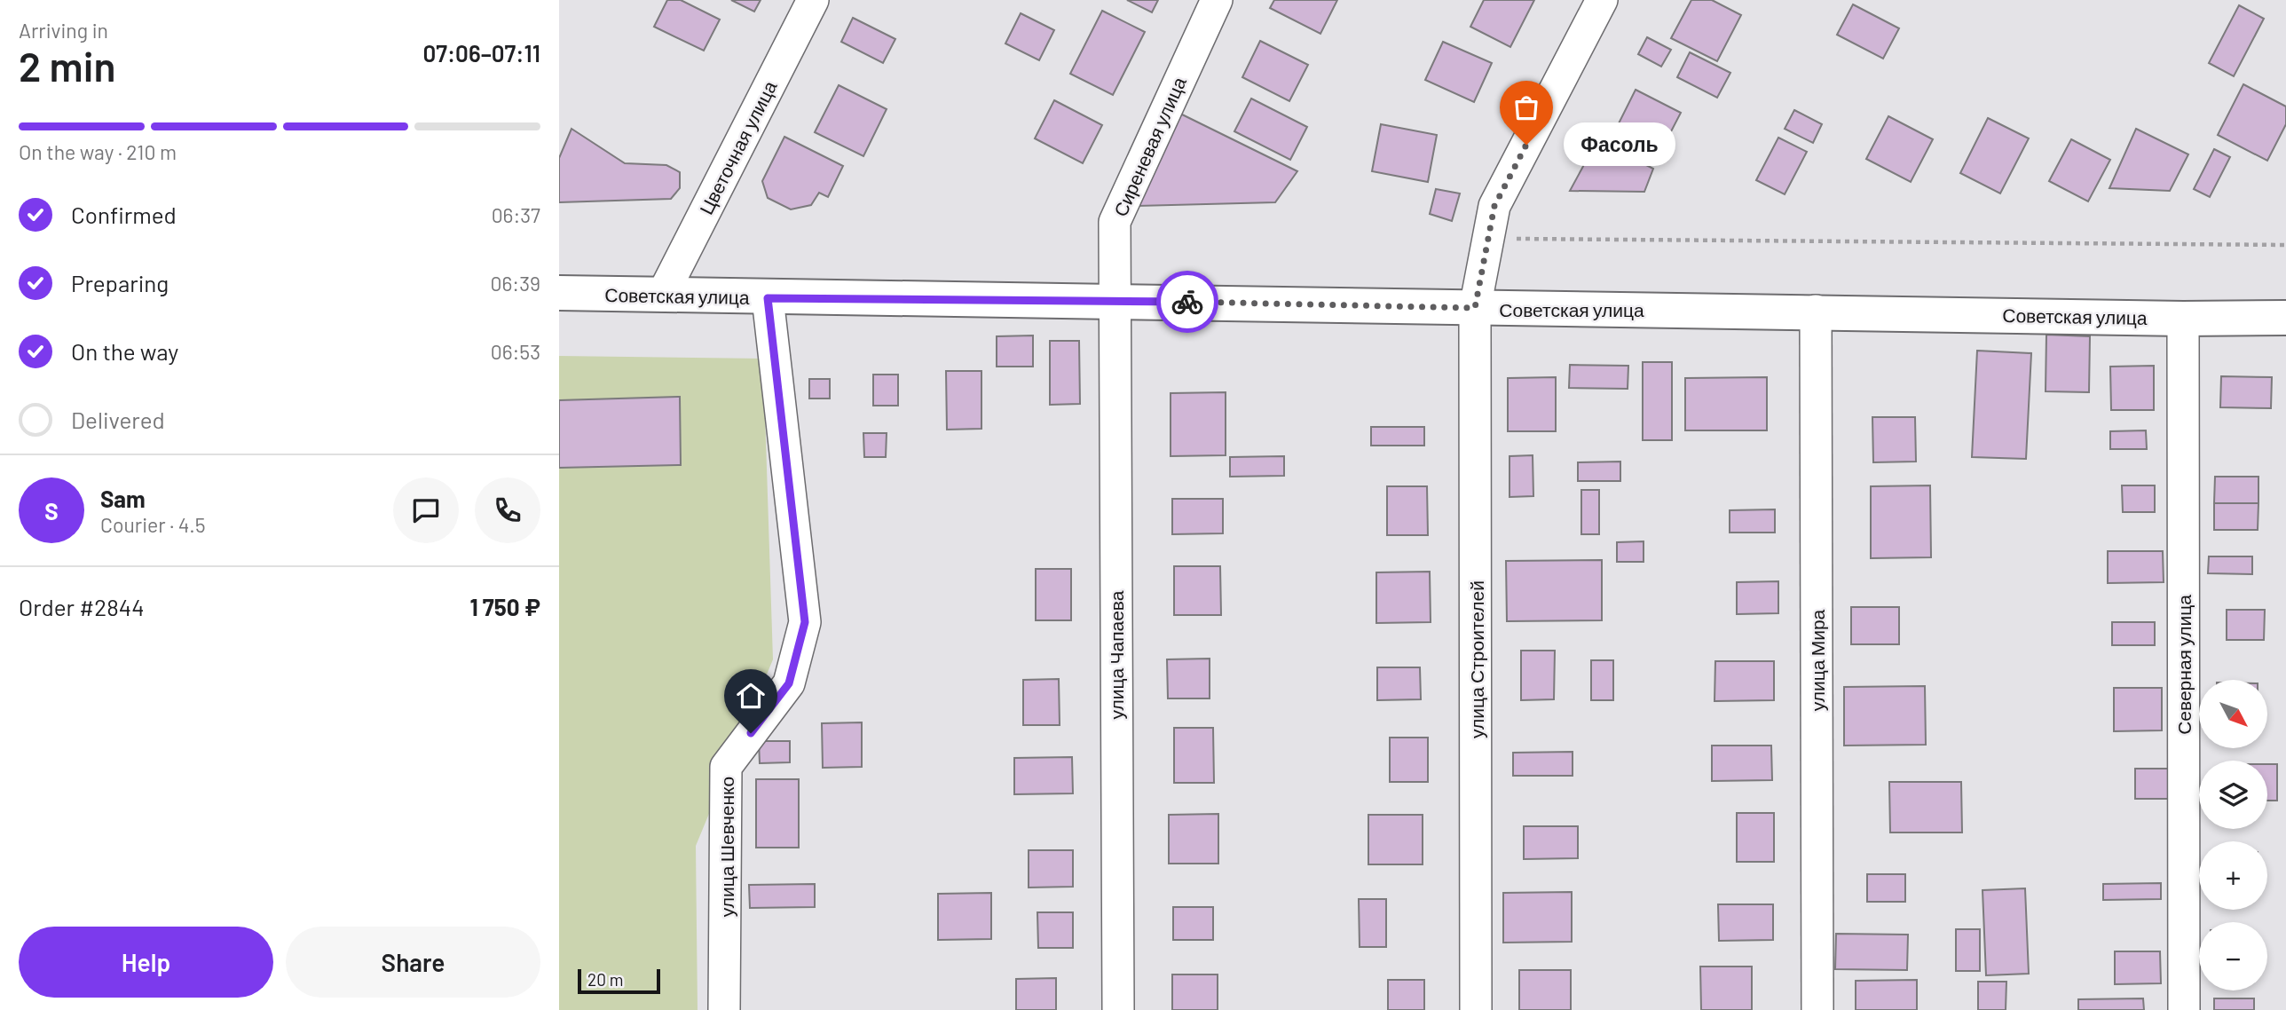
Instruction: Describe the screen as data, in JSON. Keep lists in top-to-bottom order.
{
  "streets": {
    "main road": ["Советская улица"],
    "street": [
      "Сиреневая улица",
      "Цветочная улица",
      "улица Чапаева",
      "улица Строителей",
      "улица Мира",
      "Северная улица",
      "улица Шевченко"
    ]
  },
  "crossings": [
    ["Сиреневая улица", "Советская улица"],
    ["Сиреневая улица", "улица Чапаева"],
    ["Цветочная улица", "Советская улица"],
    ["Советская улица", "улица Чапаева"],
    ["Советская улица", "улица Строителей"],
    ["Советская улица", "улица Мира"],
    ["Советская улица", "Северная улица"],
    ["Советская улица", "улица Шевченко"]
  ],
  "places": ["Фасоль"],
  "scale_bar": "20 m",
  "north": "bottom right",
  "page": {
    "heading": ["2 min", "Arriving in", "07:06–07:11"],
    "panel": [
      "Sam",
      "Courier · 4.5",
      "Order #2844",
      "1 750 ₽"
    ],
    "bar": "On the way · 210 m",
    "bubble": "Фасоль",
    "list": [
      ["Confirmed", "06:37"],
      ["Preparing", "06:39"],
      ["On the way", "06:53"],
      "Delivered"
    ],
    "round": "S",
    "map_buttons": ["+", "−"],
    "buttons": ["Help", "Share"],
    "scale": "20 m"
  }
}
